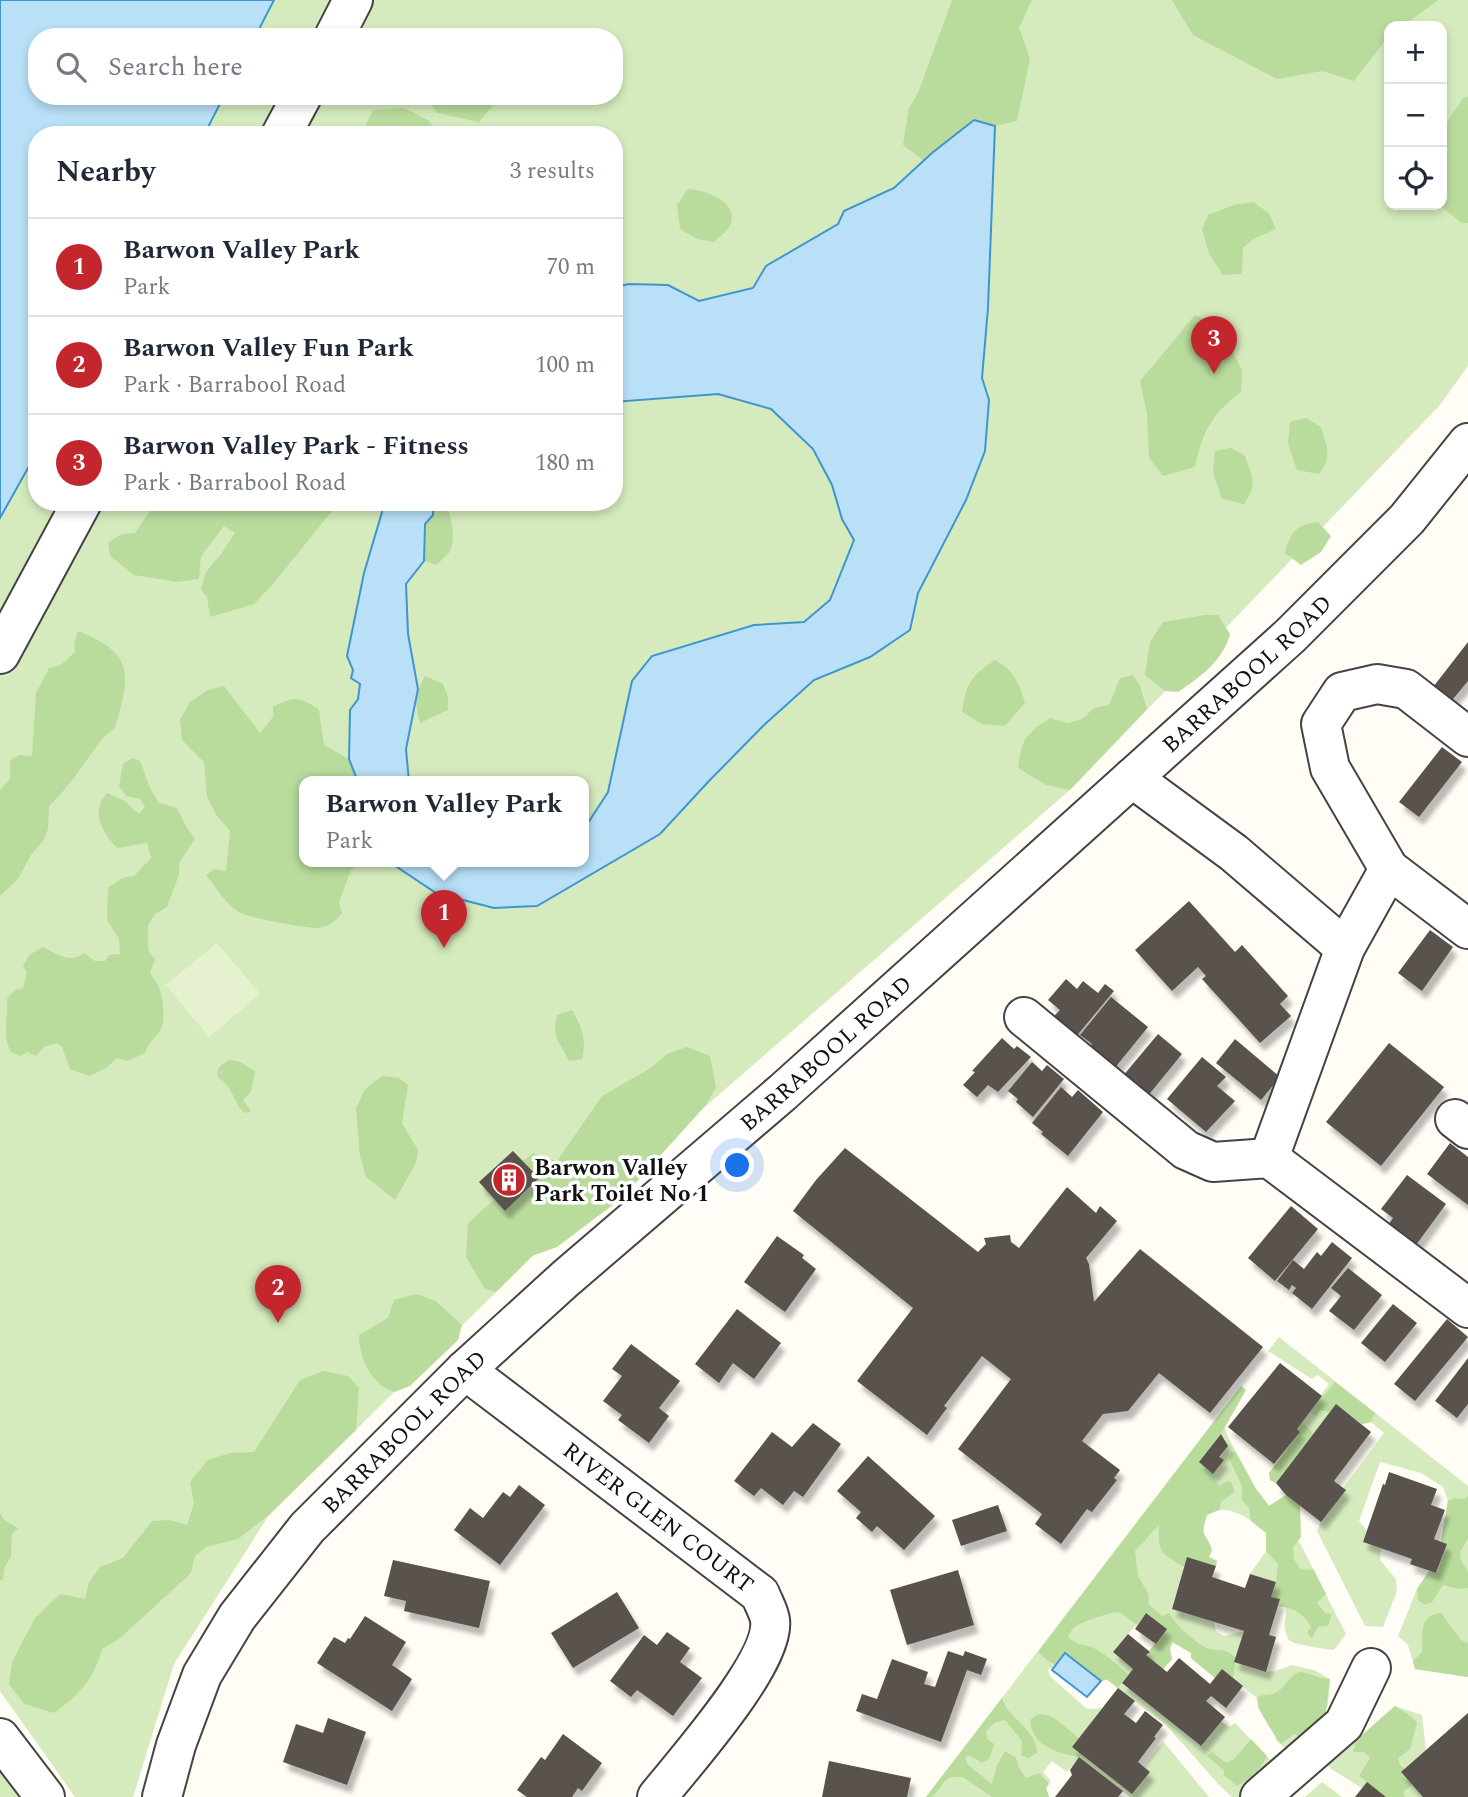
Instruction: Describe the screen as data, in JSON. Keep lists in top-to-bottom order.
{
  "streets": {
    "street": ["BARRABOOL ROAD", "RIVER GLEN COURT"]
  },
  "crossings": [
    ["BARRABOOL ROAD", "RIVER GLEN COURT"]
  ],
  "places": {
    "building": ["Barwon Valley Park Toilet No 1"]
  },
  "page": {
    "map_buttons": ["+", "−"],
    "search": "Search here",
    "heading": ["Nearby", "3 results"],
    "list": [
      {
        "mark": "1",
        "name": "Barwon Valley Park",
        "note": "Park",
        "value": "70 m"
      },
      {
        "mark": "2",
        "name": "Barwon Valley Fun Park",
        "note": "Park · Barrabool Road",
        "value": "100 m"
      },
      {
        "mark": "3",
        "name": "Barwon Valley Park - Fitness",
        "note": "Park · Barrabool Road",
        "value": "180 m"
      }
    ],
    "pins": ["3", "1", "2"],
    "popup": ["Barwon Valley Park", "Park"]
  }
}
